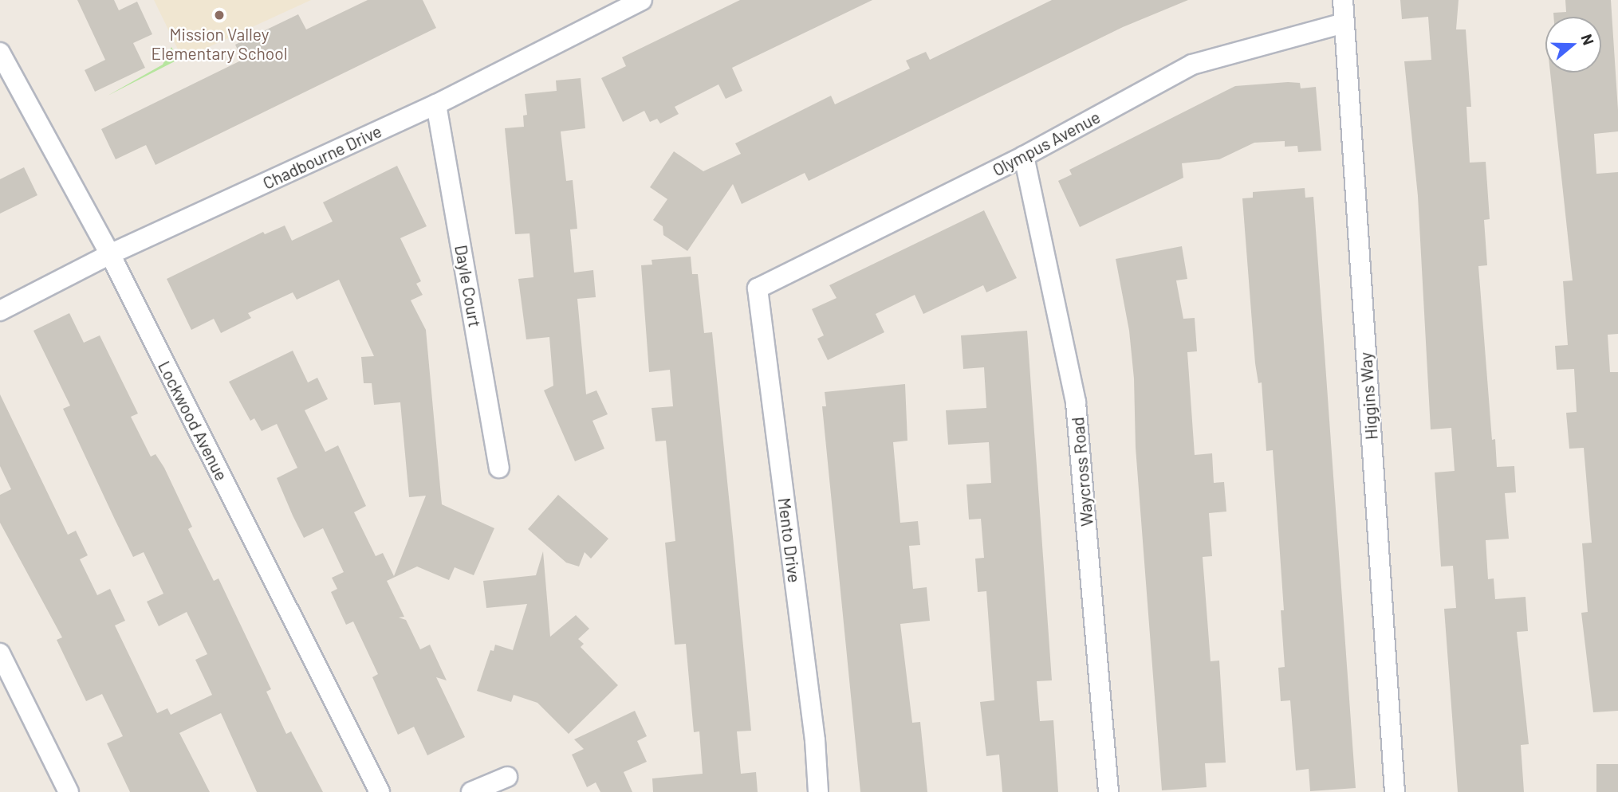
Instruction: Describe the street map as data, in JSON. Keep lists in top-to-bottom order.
{
  "streets": {
    "street": [
      "Olympus Avenue",
      "Chadbourne Drive",
      "Dayle Court",
      "Higgins Way",
      "Lockwood Avenue",
      "Waycross Road",
      "Mento Drive"
    ]
  },
  "crossings": [
    ["Olympus Avenue", "Higgins Way"],
    ["Olympus Avenue", "Waycross Road"],
    ["Olympus Avenue", "Mento Drive"],
    ["Chadbourne Drive", "Dayle Court"],
    ["Chadbourne Drive", "Lockwood Avenue"]
  ],
  "places": ["Mission Valley Elementary School"],
  "north": "right"
}
